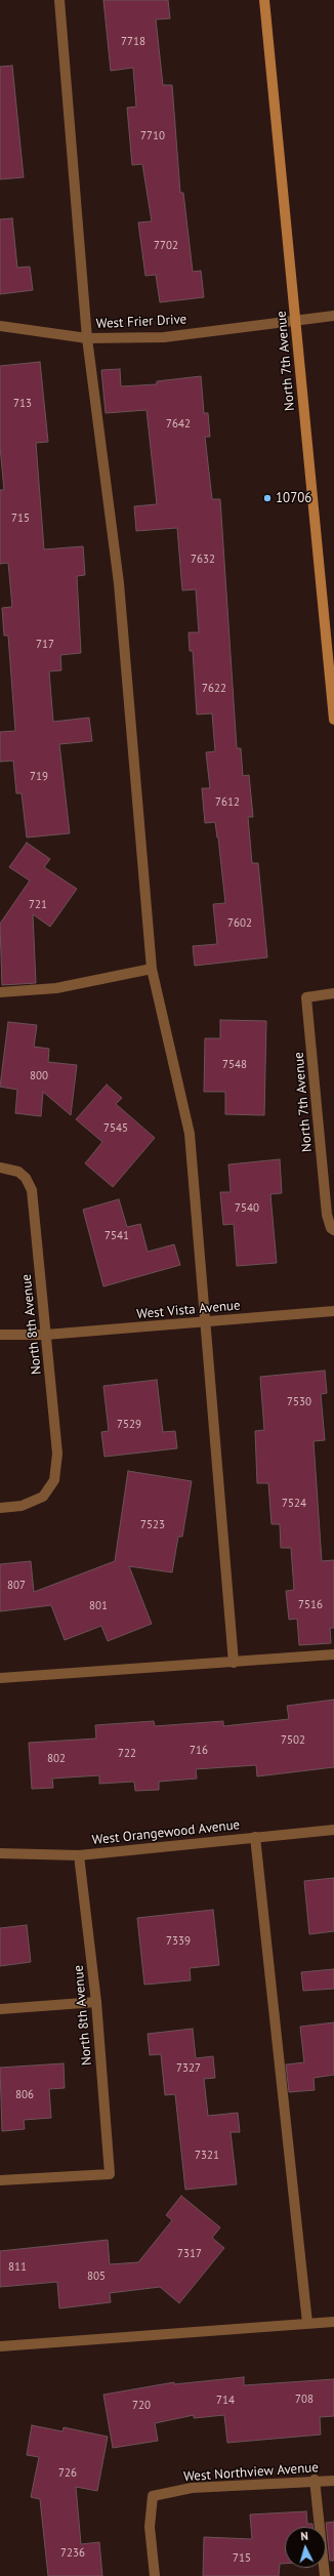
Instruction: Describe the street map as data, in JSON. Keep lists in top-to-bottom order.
{
  "streets": {
    "main road": ["North 7th Avenue"],
    "street": [
      "West Frier Drive",
      "West Vista Avenue",
      "North 8th Avenue",
      "West Orangewood Avenue",
      "West Northview Avenue"
    ]
  },
  "crossings": [
    ["West Frier Drive", "North 7th Avenue"],
    ["West Vista Avenue", "North 8th Avenue"],
    ["North 8th Avenue", "West Orangewood Avenue"]
  ],
  "places": ["10706"],
  "house_numbers": [
    "7718",
    "7710",
    "7702",
    "713",
    "7642",
    "715",
    "7632",
    "717",
    "7622",
    "719",
    "7612",
    "721",
    "7602",
    "7548",
    "800",
    "7545",
    "7540",
    "7541",
    "7530",
    "7529",
    "7524",
    "7523",
    "807",
    "7516",
    "801",
    "7502",
    "716",
    "722",
    "802",
    "7339",
    "7327",
    "806",
    "7321",
    "7317",
    "811",
    "805",
    "708",
    "714",
    "720",
    "726",
    "7236",
    "715"
  ],
  "north": "top"
}
